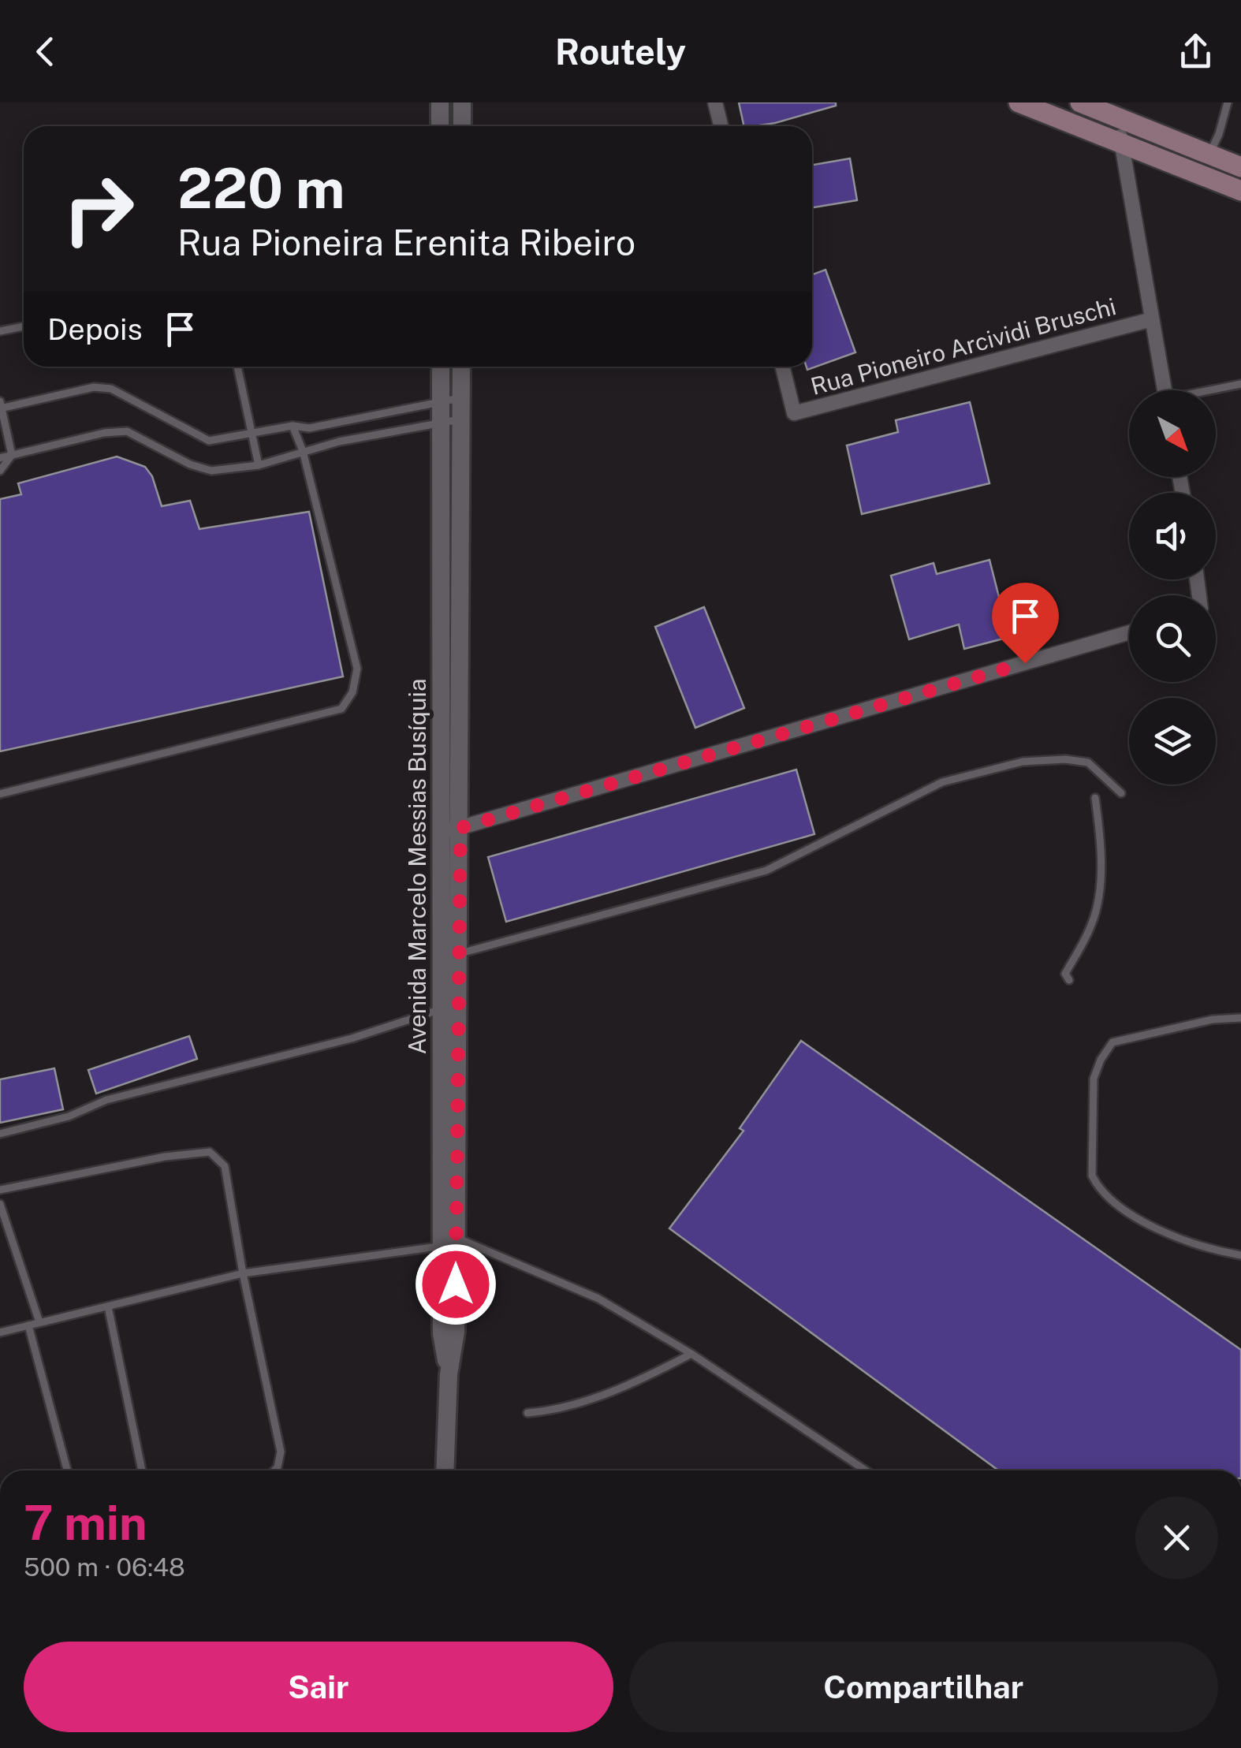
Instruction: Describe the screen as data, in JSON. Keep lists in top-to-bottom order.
{
  "streets": {
    "street": ["Rua Pioneiro Arcividi Bruschi", "Avenida Marcelo Messias Busíquia"]
  },
  "north": "bottom right",
  "page": {
    "header": "Routely",
    "turn": ["220 m", "Rua Pioneira Erenita Ribeiro"],
    "then": "Depois",
    "heading": ["7 min", "500 m · 06:48"],
    "buttons": ["Sair", "Compartilhar"]
  }
}
